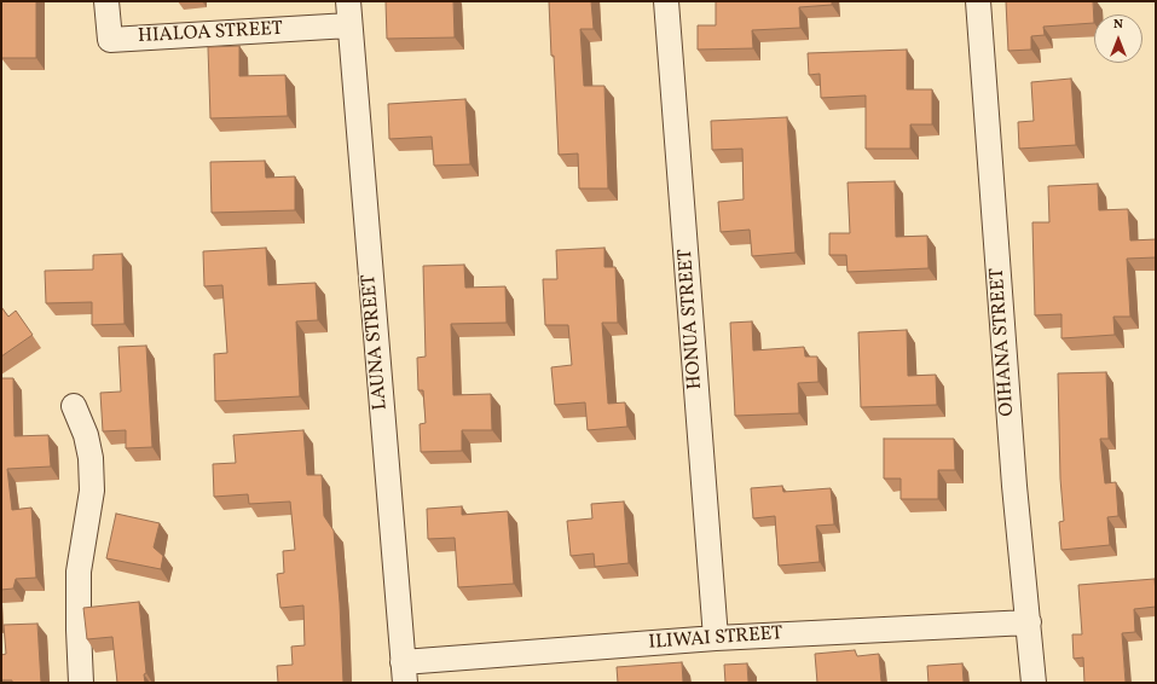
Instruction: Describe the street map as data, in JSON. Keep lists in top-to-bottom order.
{
  "streets": {
    "street": [
      "HIALOA STREET",
      "HONUA STREET",
      "LAUNA STREET",
      "OIHANA STREET",
      "ILIWAI STREET"
    ]
  },
  "crossings": [
    ["HIALOA STREET", "LAUNA STREET"],
    ["HONUA STREET", "ILIWAI STREET"],
    ["LAUNA STREET", "ILIWAI STREET"],
    ["OIHANA STREET", "ILIWAI STREET"]
  ],
  "north": "top"
}
